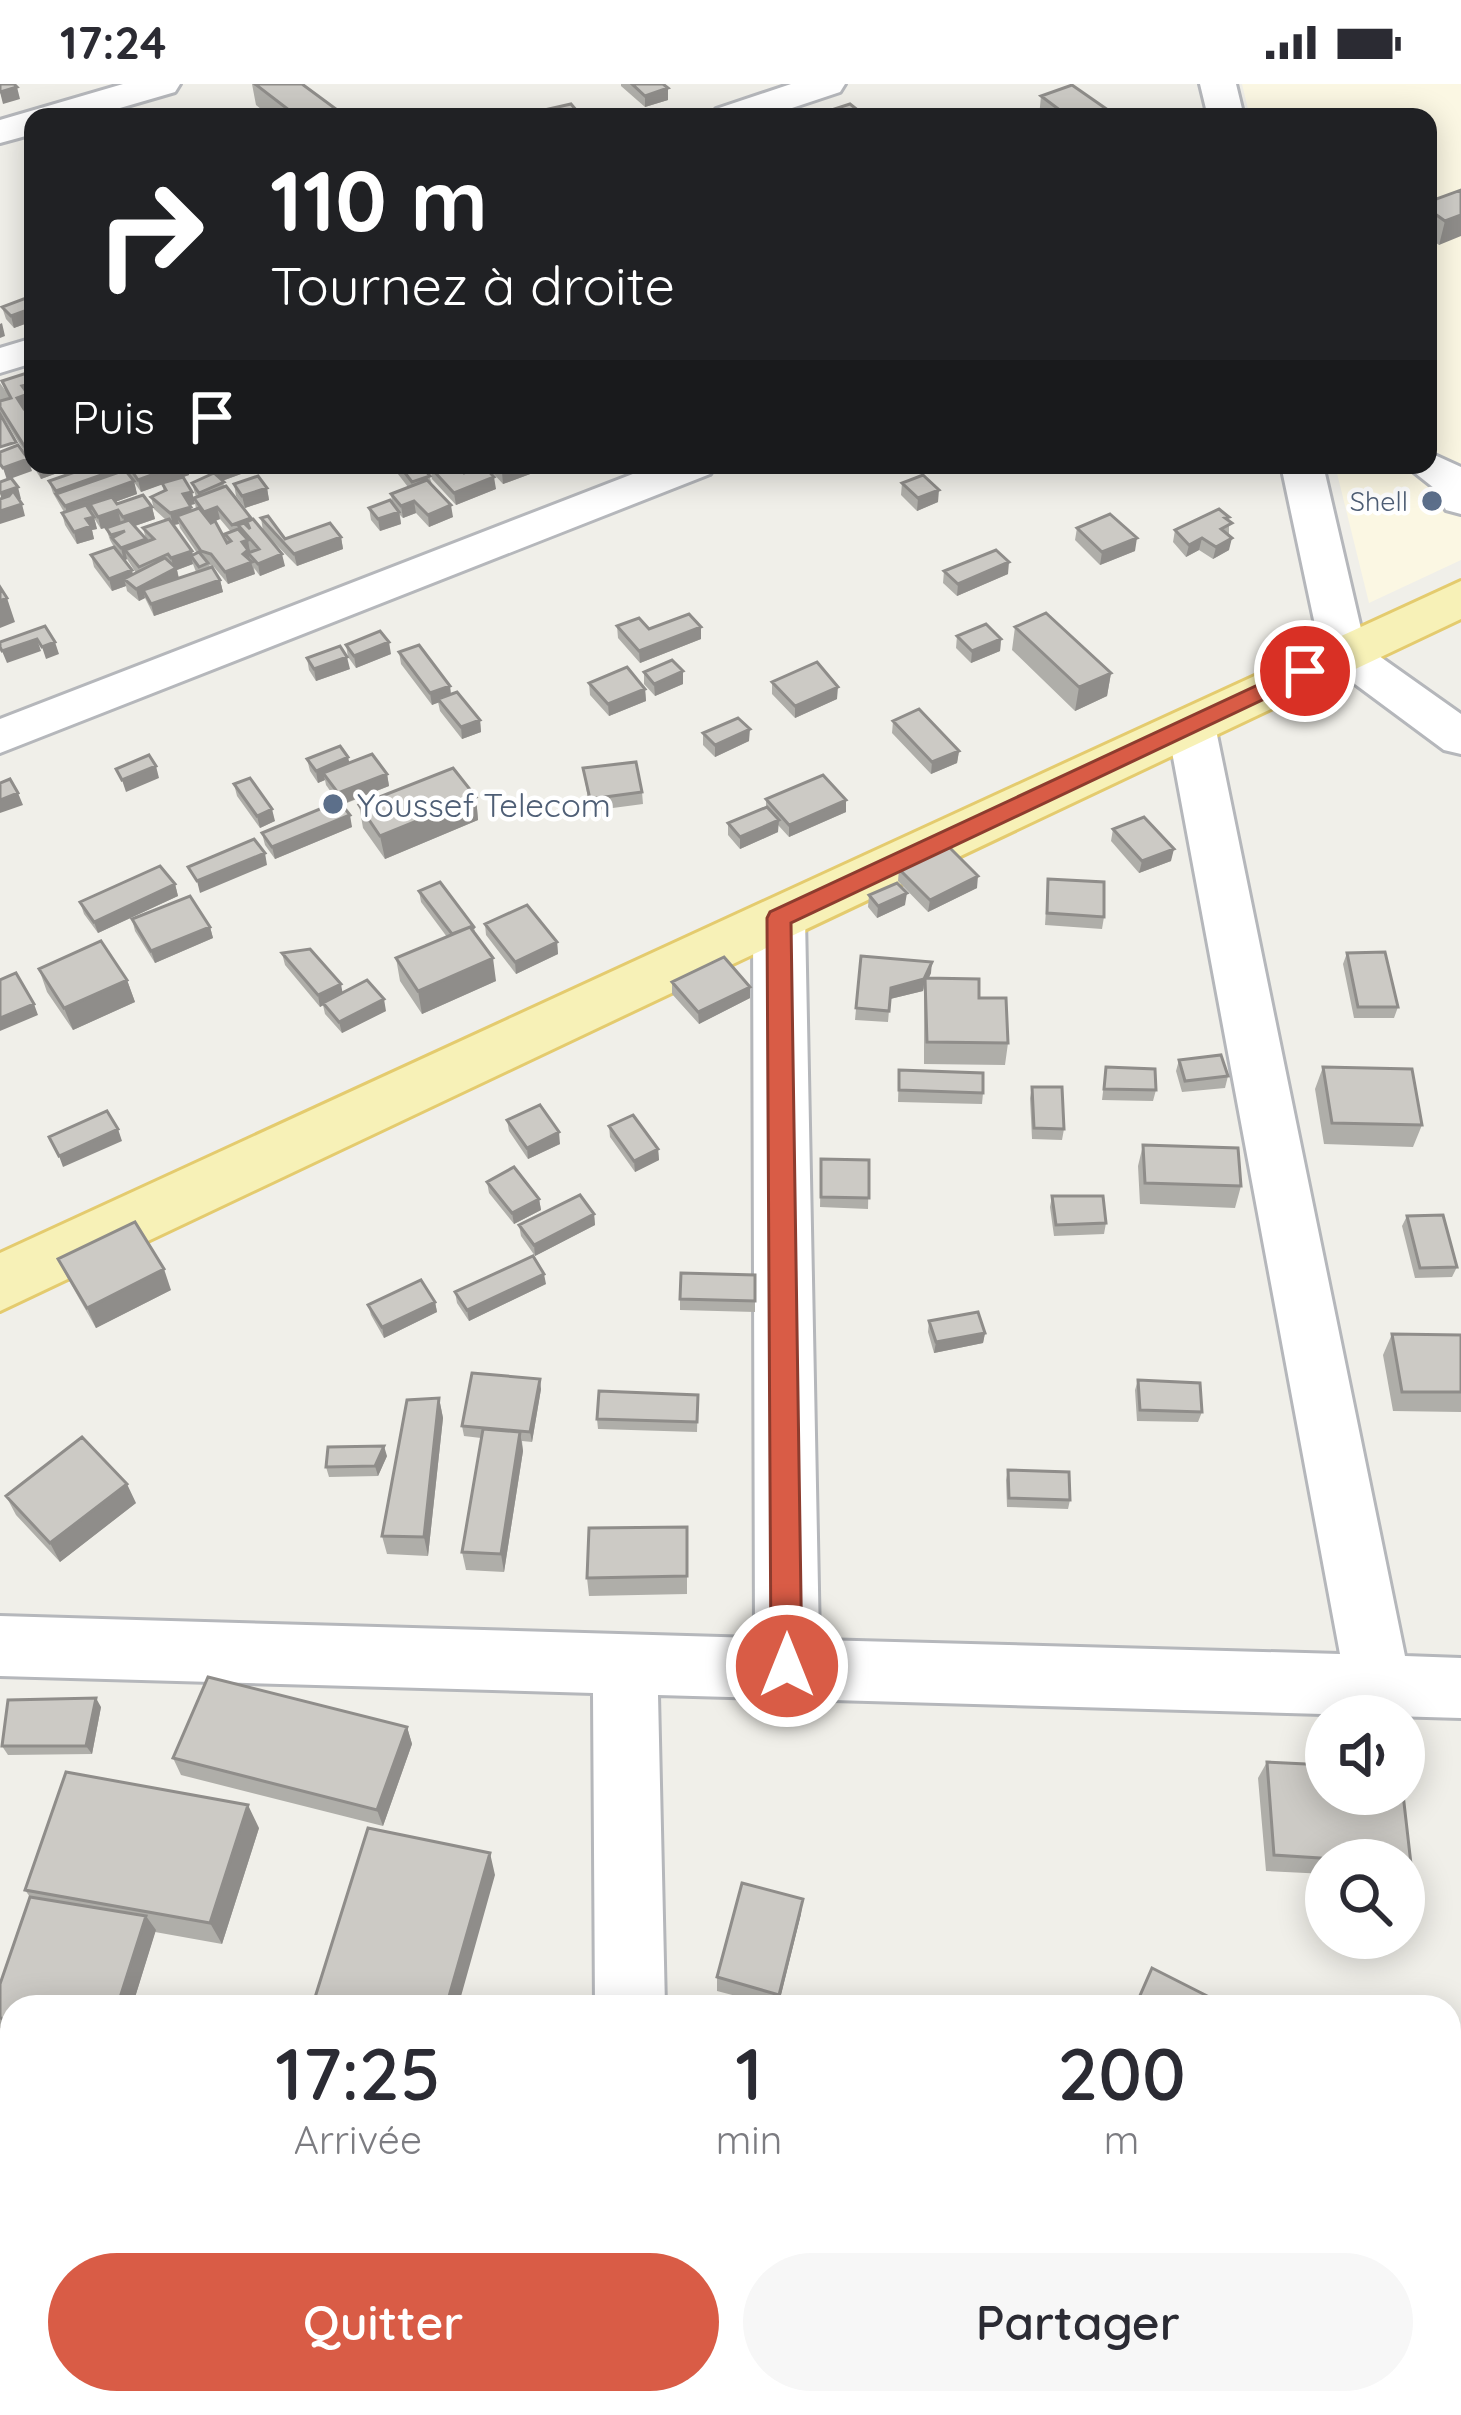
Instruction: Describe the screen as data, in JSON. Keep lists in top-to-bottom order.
{
  "places": ["Shell", "Youssef Telecom"],
  "page": {
    "status": "17:24",
    "turn": ["110 m", "Tournez à droite"],
    "then": "Puis",
    "eta": [
      "17:25",
      "Arrivée",
      "1",
      "min",
      "200",
      "m"
    ],
    "buttons": ["Quitter", "Partager"]
  }
}
